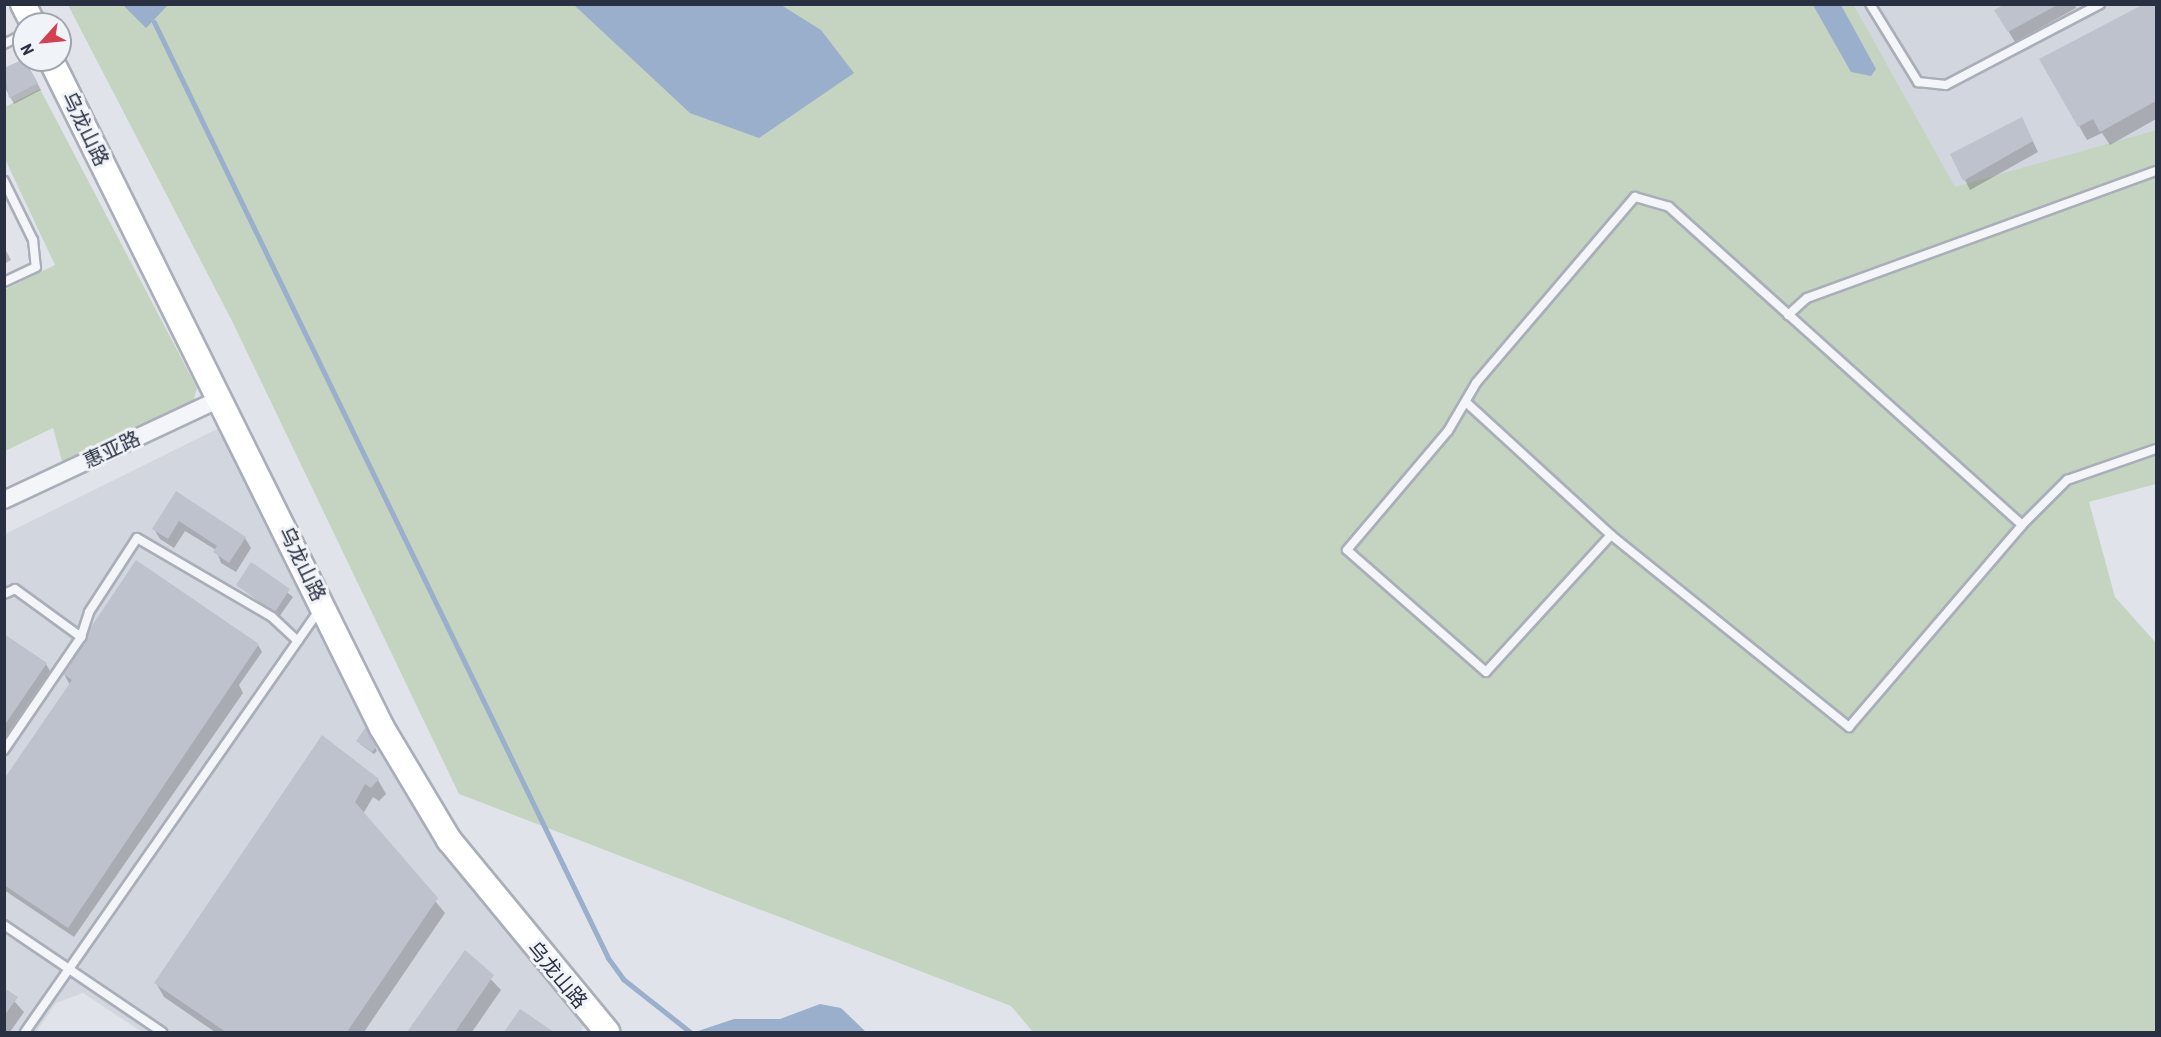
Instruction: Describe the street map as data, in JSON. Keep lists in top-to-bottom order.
{
  "streets": {
    "street": ["乌龙山路", "惠亚路"]
  },
  "crossings": [
    ["乌龙山路", "惠亚路"]
  ],
  "north": "bottom left"
}
